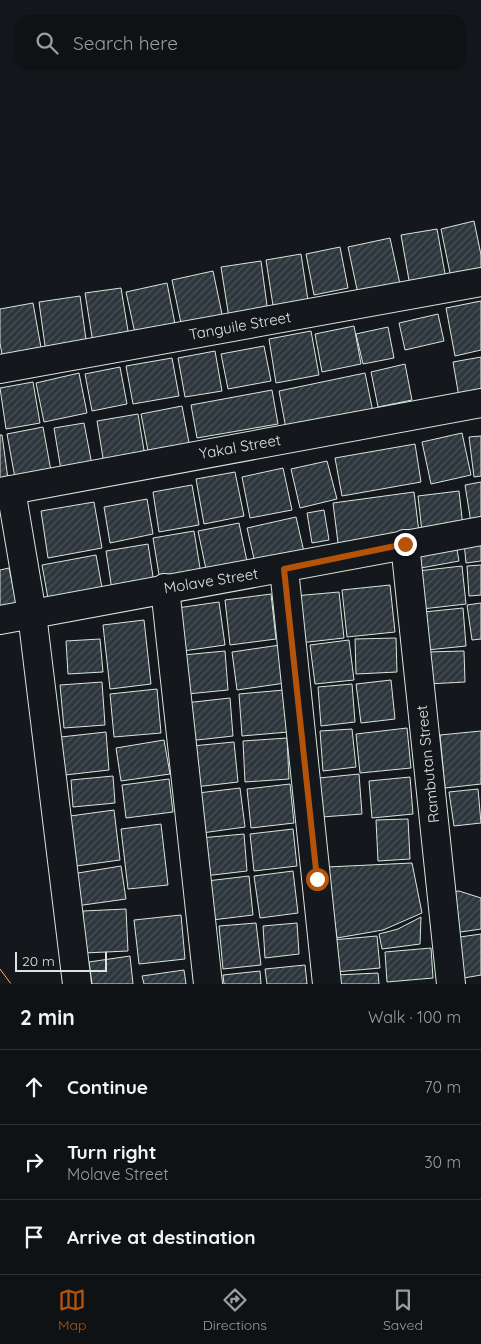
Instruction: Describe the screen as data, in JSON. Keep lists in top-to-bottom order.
{
  "streets": {
    "street": [
      "Tanguile Street",
      "Yakal Street",
      "Molave Street",
      "Rambutan Street"
    ]
  },
  "crossings": [
    ["Molave Street", "Rambutan Street"]
  ],
  "scale_bar": "20 m",
  "page": {
    "search": "Search here",
    "scale": "20 m",
    "heading": ["2 min", "Walk · 100 m"],
    "list": [
      ["Continue", "70 m"],
      ["Turn right", "Molave Street", "30 m"],
      "Arrive at destination"
    ],
    "nav": ["Map", "Directions", "Saved"]
  }
}
